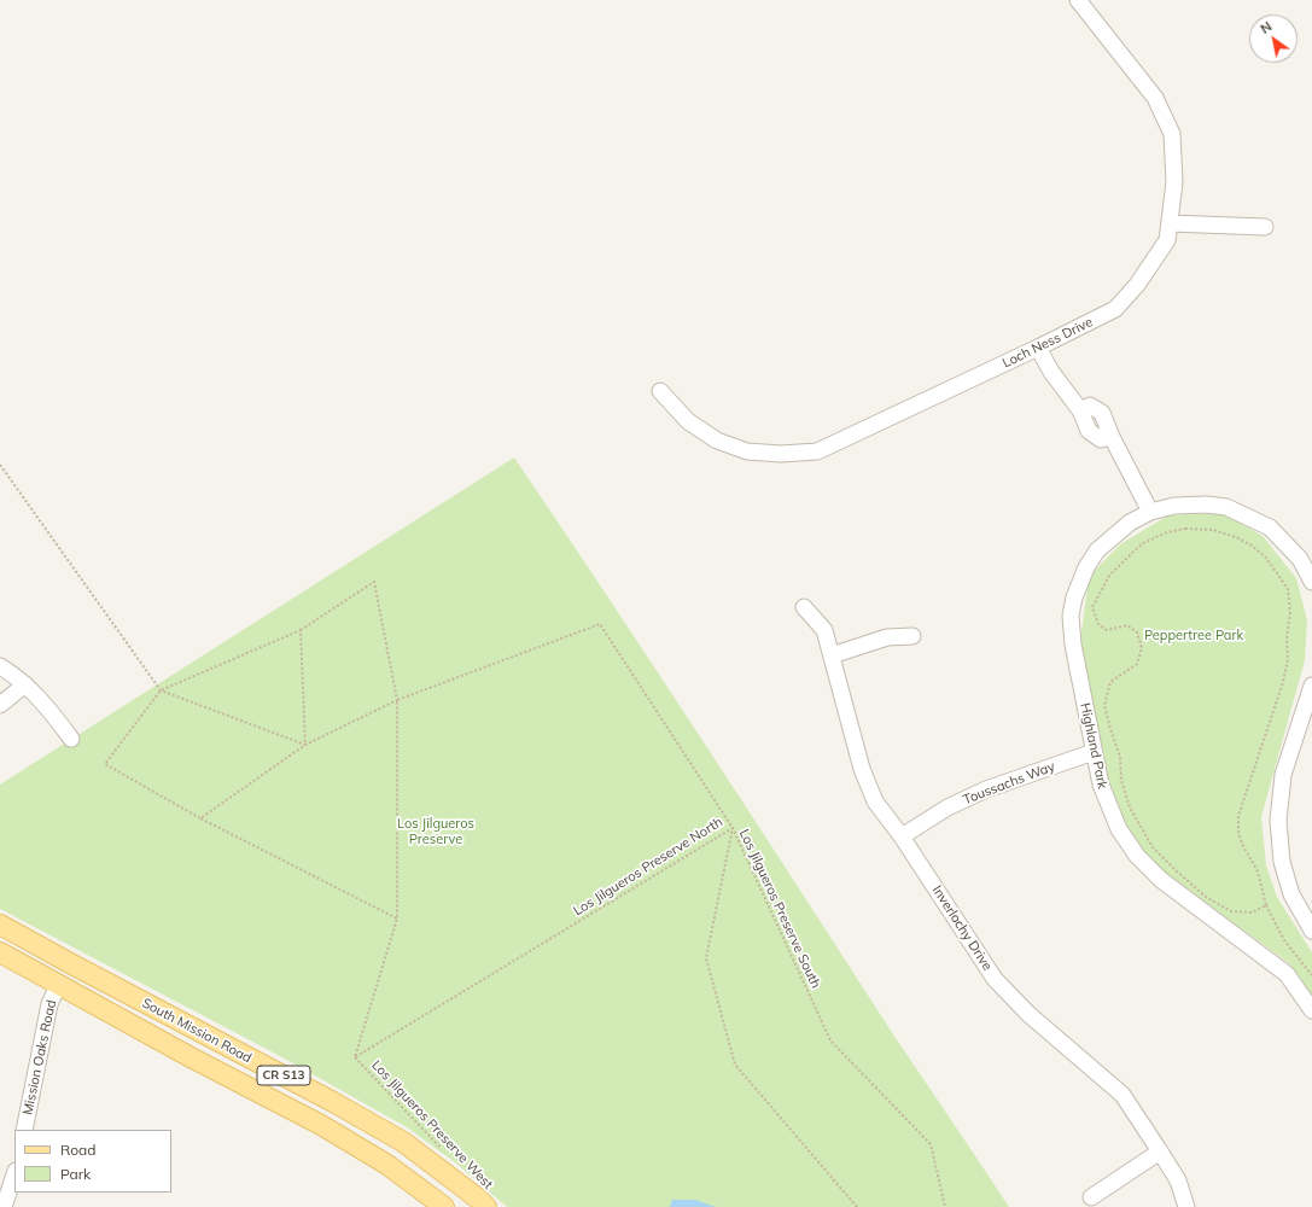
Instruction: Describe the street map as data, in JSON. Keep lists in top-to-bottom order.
{
  "streets": {
    "main road": ["South Mission Road", "CR S13"],
    "street": [
      "Loch Ness Drive",
      "Highland Park",
      "Toussachs Way",
      "Inverlochy Drive",
      "Mission Oaks Road"
    ],
    "path": ["Los Jilgueros Preserve North", "Los Jilgueros Preserve South", "Los Jilgueros Preserve West"]
  },
  "crossings": [
    ["Highland Park", "Toussachs Way"],
    ["Toussachs Way", "Inverlochy Drive"],
    ["Los Jilgueros Preserve North", "Los Jilgueros Preserve South"],
    ["Los Jilgueros Preserve North", "Los Jilgueros Preserve West"],
    ["South Mission Road", "Mission Oaks Road"]
  ],
  "parks": ["Peppertree Park", "Los Jilgueros Preserve"],
  "legend": ["Road", "Park"],
  "north": "top left"
}
